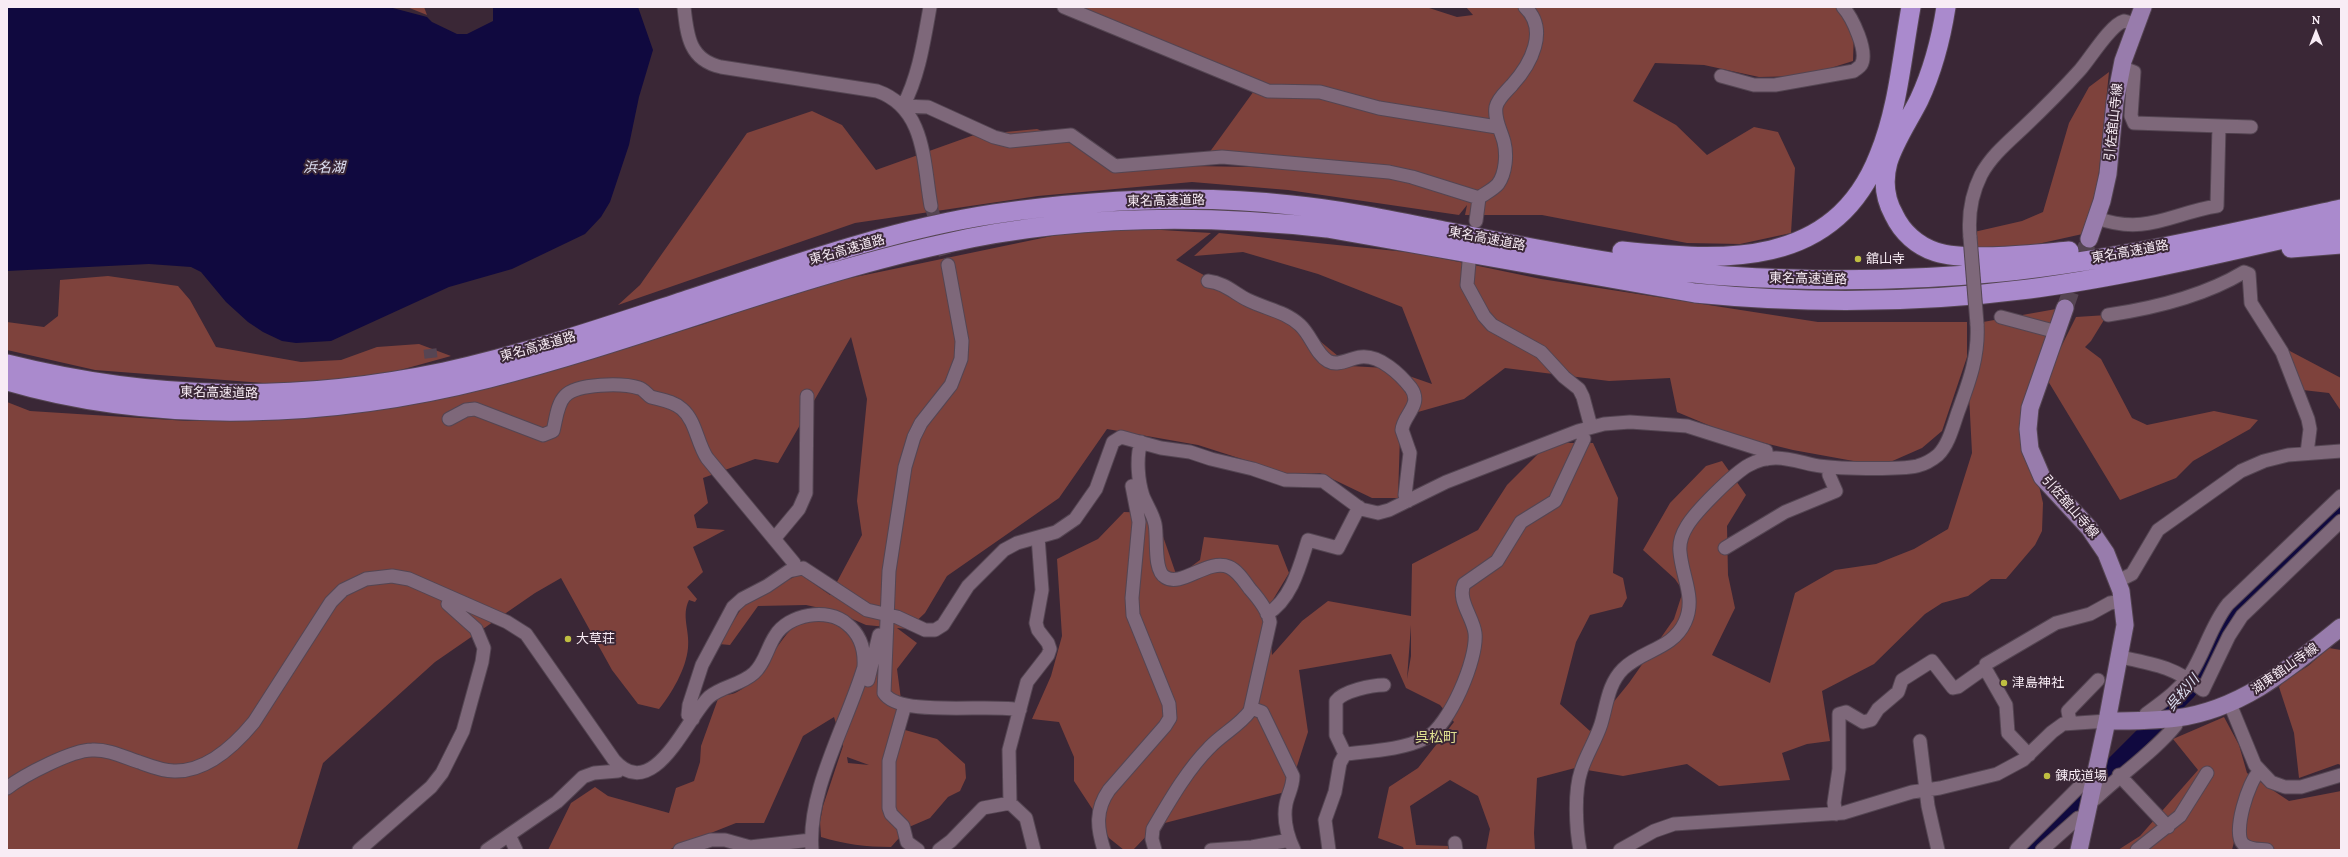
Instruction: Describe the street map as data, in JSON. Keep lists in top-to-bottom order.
{
  "streets": {
    "highway": ["東名高速道路"],
    "main road": ["引佐舘山寺線", "湖東舘山寺線"]
  },
  "crossings": [
    ["引佐舘山寺線", "湖東舘山寺線"]
  ],
  "districts": ["呉松町"],
  "water": ["浜名湖", "呉松川"],
  "places": [
    "舘山寺",
    "大草荘",
    "津島神社",
    "錬成道場"
  ],
  "north": "top"
}
